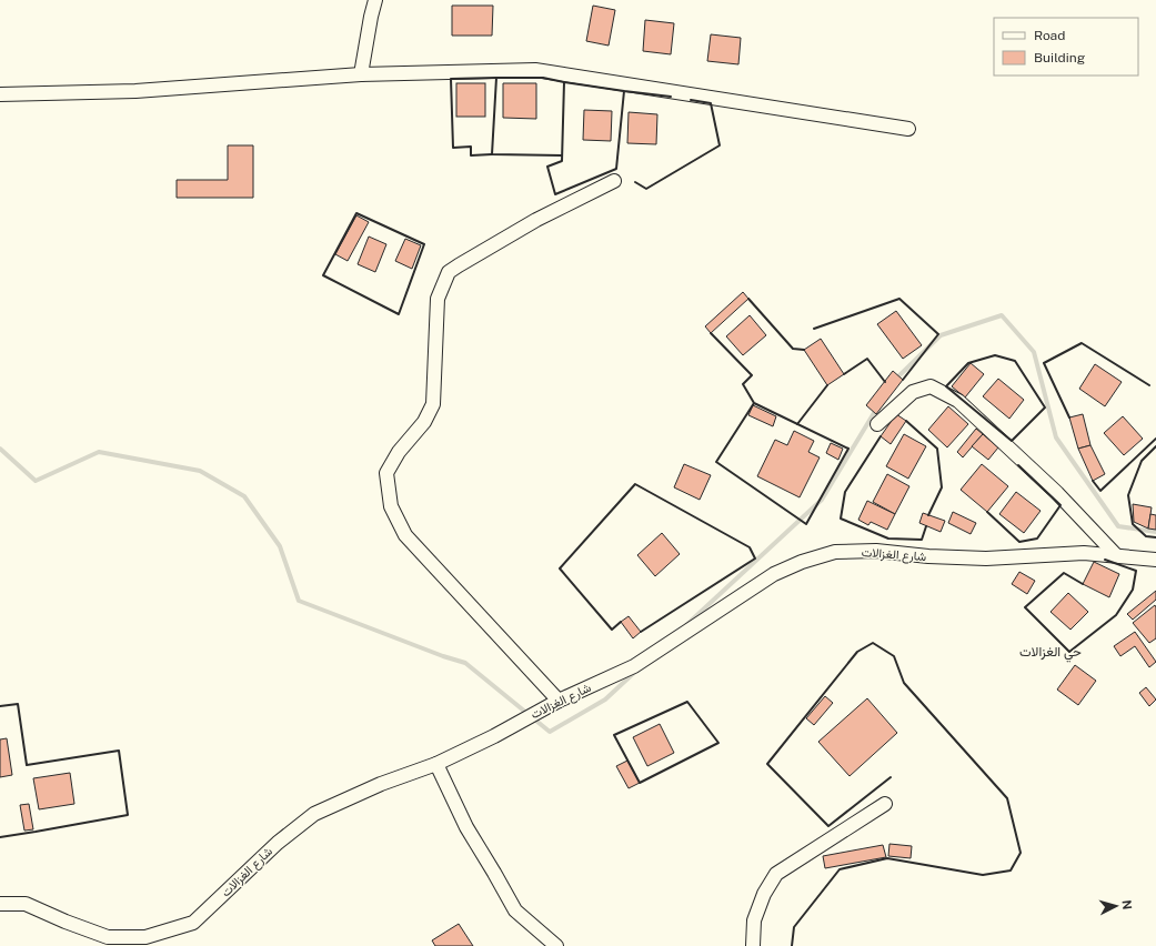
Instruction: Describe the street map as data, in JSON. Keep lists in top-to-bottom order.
{
  "streets": {
    "street": ["شارع الغزالات"]
  },
  "districts": ["حي الغزالات"],
  "legend": ["Road", "Building"],
  "north": "right"
}
